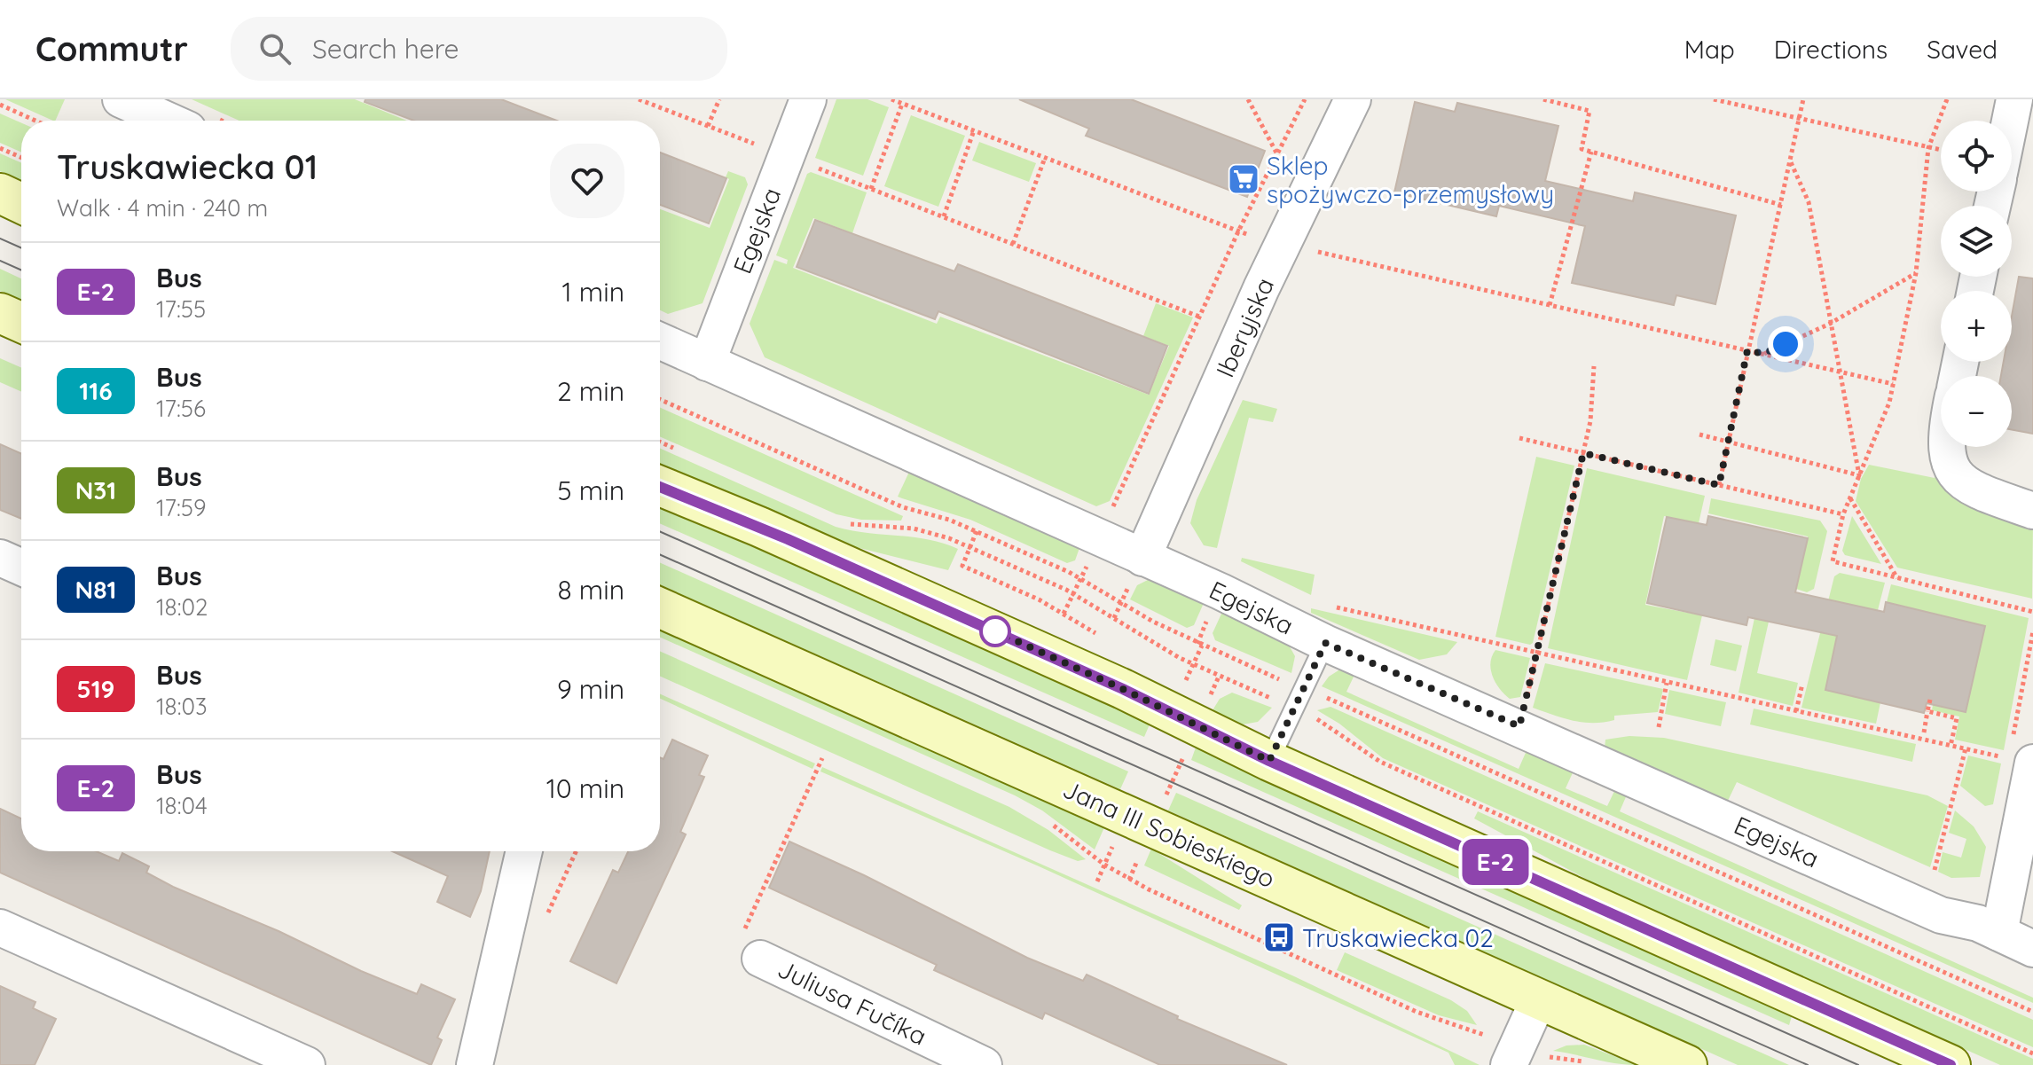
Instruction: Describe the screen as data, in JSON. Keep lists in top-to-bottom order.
{
  "streets": {
    "main road": ["Jana III Sobieskiego"],
    "street": ["Egejska", "Iberyjska", "Juliusa Fučíka"]
  },
  "crossings": [
    ["Egejska", "Iberyjska"]
  ],
  "places": {
    "supermarket": ["Sklep spożywczo-przemysłowy"],
    "bus stop": ["Truskawiecka 02"]
  },
  "lines": ["bus line E-2"],
  "page": {
    "header": "Commutr",
    "search": "Search here",
    "nav": ["Map", "Directions", "Saved"],
    "on_map": "E-2",
    "map_buttons": ["+", "−"],
    "heading": ["Truskawiecka 01", "Walk · 4 min · 240 m"],
    "list": [
      {
        "mark": "E-2",
        "name": "Bus",
        "note": "17:55",
        "value": "1 min"
      },
      {
        "mark": "116",
        "name": "Bus",
        "note": "17:56",
        "value": "2 min"
      },
      {
        "mark": "N31",
        "name": "Bus",
        "note": "17:59",
        "value": "5 min"
      },
      {
        "mark": "N81",
        "name": "Bus",
        "note": "18:02",
        "value": "8 min"
      },
      {
        "mark": "519",
        "name": "Bus",
        "note": "18:03",
        "value": "9 min"
      },
      {
        "mark": "E-2",
        "name": "Bus",
        "note": "18:04",
        "value": "10 min"
      }
    ]
  }
}
